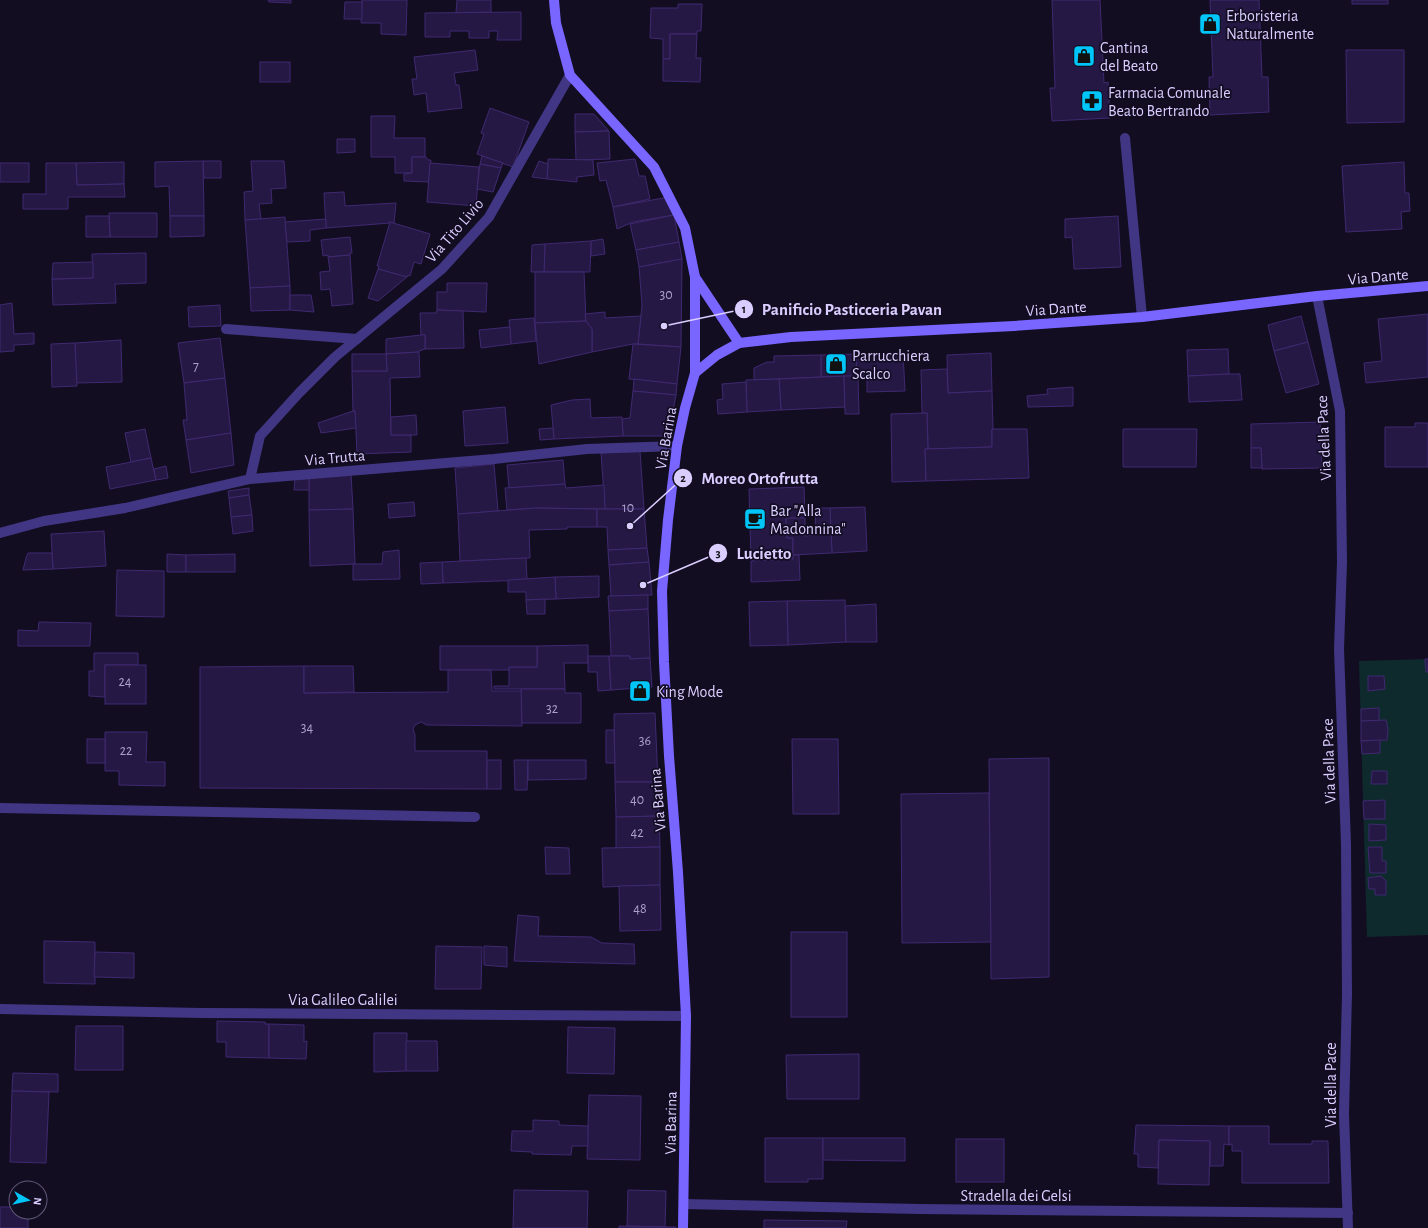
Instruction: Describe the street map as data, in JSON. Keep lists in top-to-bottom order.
{
  "streets": {
    "main road": ["Via Dante", "Via Barina"],
    "street": [
      "Via Tito Livio",
      "Via della Pace",
      "Via Trutta",
      "Via Galileo Galilei",
      "Stradella dei Gelsi"
    ]
  },
  "crossings": [
    ["Via Tito Livio", "Via Trutta"],
    ["Via Dante", "Via Barina"],
    ["Via Dante", "Via della Pace"],
    ["Via Barina", "Via Trutta"],
    ["Via Barina", "Via Galileo Galilei"],
    ["Via Barina", "Stradella dei Gelsi"],
    ["Via della Pace", "Stradella dei Gelsi"]
  ],
  "places": {
    "shop": [
      "Erboristeria Naturalmente",
      "Cantina del Beato",
      "Parrucchiera Scalco",
      "King Mode"
    ],
    "pharmacy": ["Farmacia Comunale Beato Bertrando"],
    "other": ["Panificio Pasticceria Pavan", "Moreo Ortofrutta", "Lucietto"],
    "cafe": ["Bar \"Alla Madonnina\""]
  },
  "house_numbers": [
    "30",
    "7",
    "10",
    "24",
    "32",
    "34",
    "36",
    "22",
    "40",
    "42",
    "48"
  ],
  "north": "right"
}
